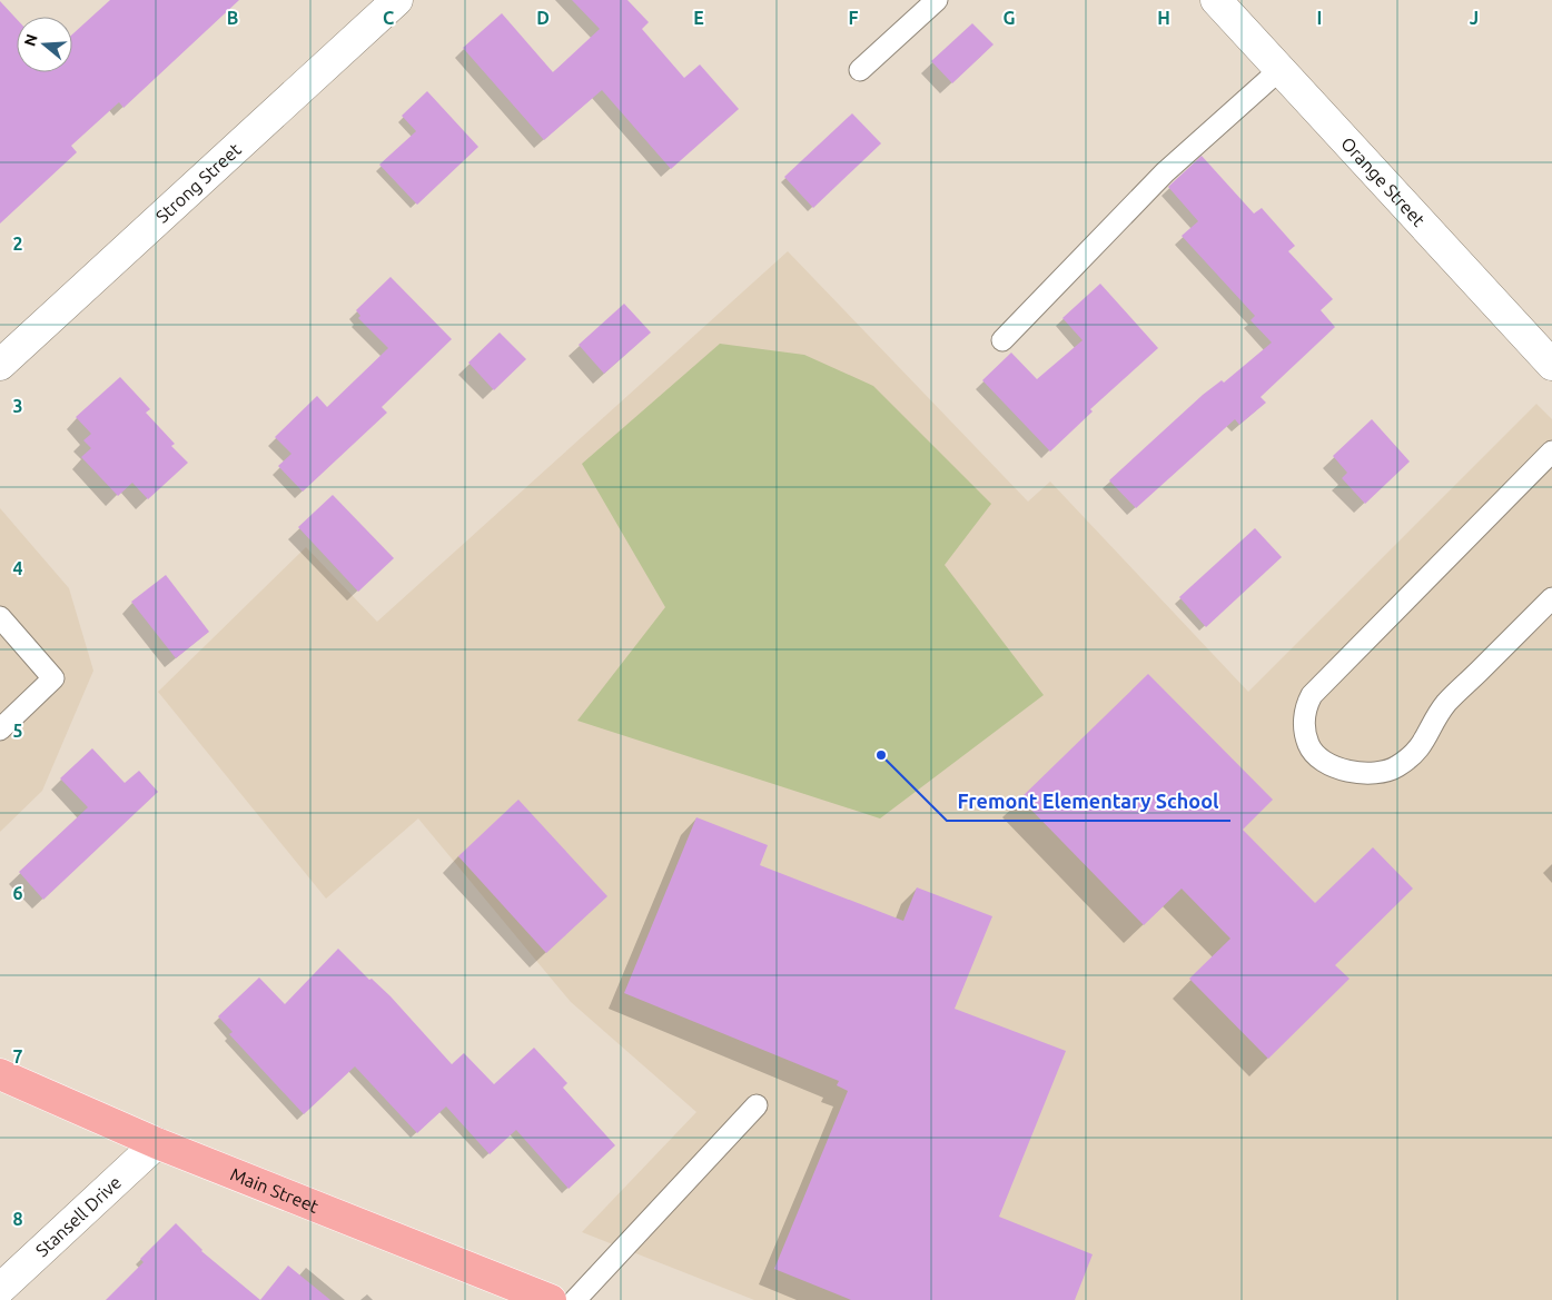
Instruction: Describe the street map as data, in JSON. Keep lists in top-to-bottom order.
{
  "streets": {
    "main road": ["Main Street"],
    "street": ["Strong Street", "Orange Street", "Stansell Drive"]
  },
  "crossings": [
    ["Main Street", "Stansell Drive"]
  ],
  "places": ["Fremont Elementary School"],
  "north": "left",
  "grid": {
    "columns": [
      "B",
      "C",
      "D",
      "E",
      "F",
      "G",
      "H",
      "I",
      "J"
    ],
    "rows": [
      "2",
      "3",
      "4",
      "5",
      "6",
      "7",
      "8"
    ]
  }
}
